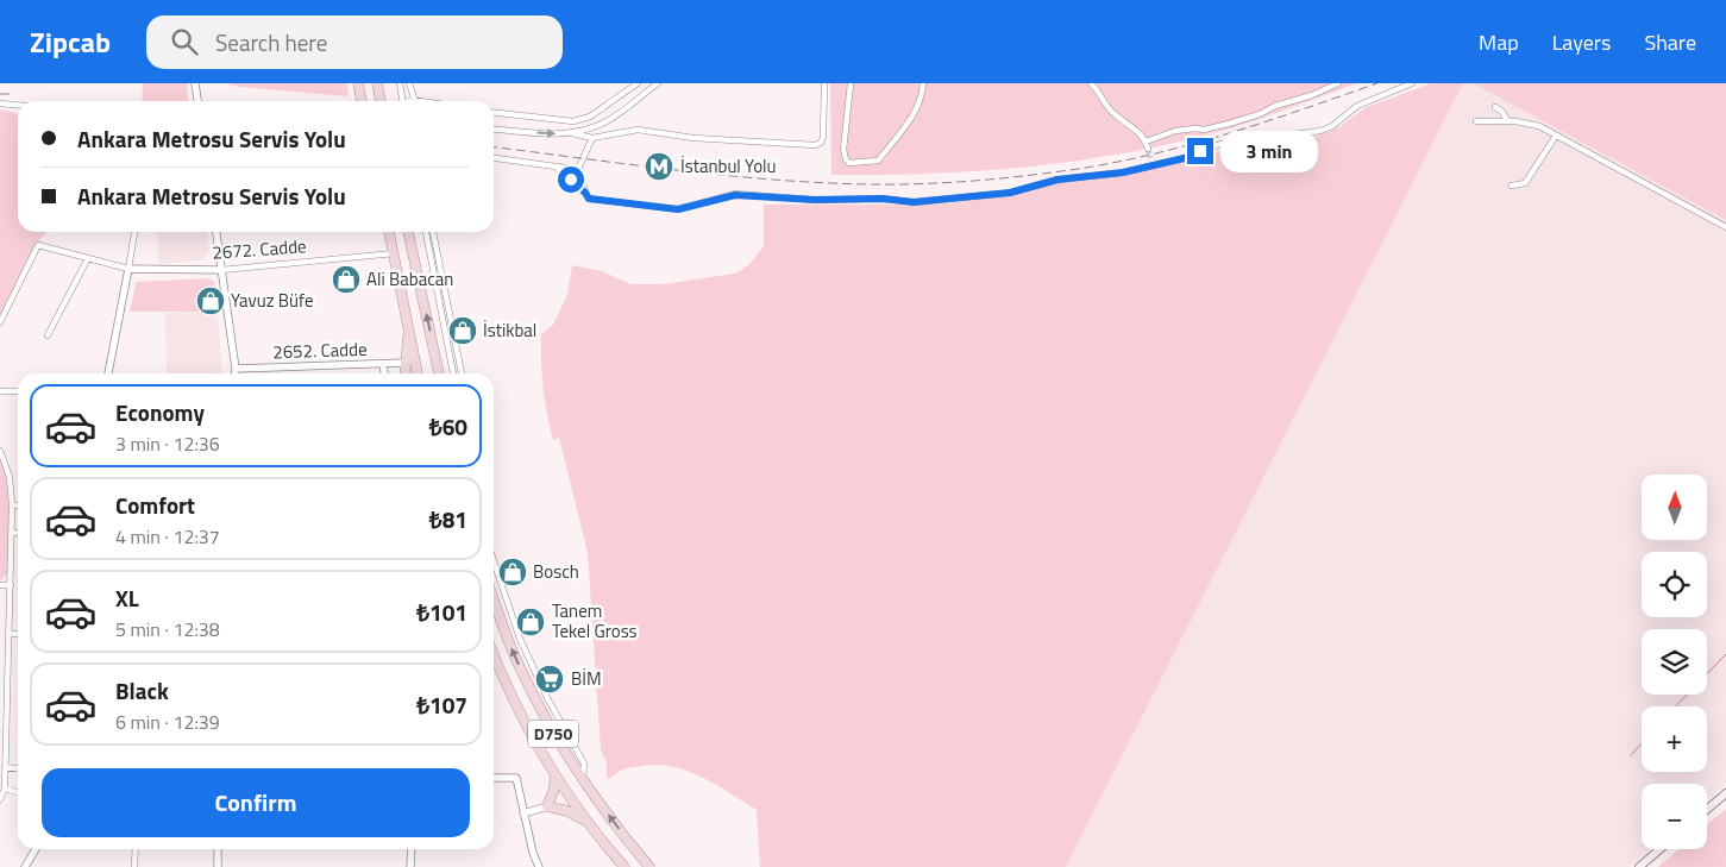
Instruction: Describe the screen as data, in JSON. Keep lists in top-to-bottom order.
{
  "streets": {
    "highway": ["D750"],
    "street": ["2672. Cadde", "2652. Cadde"]
  },
  "places": {
    "metro station": ["İstanbul Yolu"],
    "shop": [
      "Ali Babacan",
      "Yavuz Büfe",
      "İstikbal",
      "Bosch",
      "Tanem Tekel Gross"
    ],
    "supermarket": ["BİM"]
  },
  "north": "top",
  "page": {
    "header": "Zipcab",
    "search": "Search here",
    "nav": ["Map", "Layers", "Share"],
    "banner": ["Ankara Metrosu Servis Yolu", "Ankara Metrosu Servis Yolu"],
    "bubble": "3 min",
    "list": [
      {
        "name": "Economy",
        "note": "3 min · 12:36",
        "value": "₺60"
      },
      {
        "name": "Comfort",
        "note": "4 min · 12:37",
        "value": "₺81"
      },
      {
        "name": "XL",
        "note": "5 min · 12:38",
        "value": "₺101"
      },
      {
        "name": "Black",
        "note": "6 min · 12:39",
        "value": "₺107"
      }
    ],
    "map_buttons": ["+", "−"],
    "buttons": "Confirm"
  }
}
